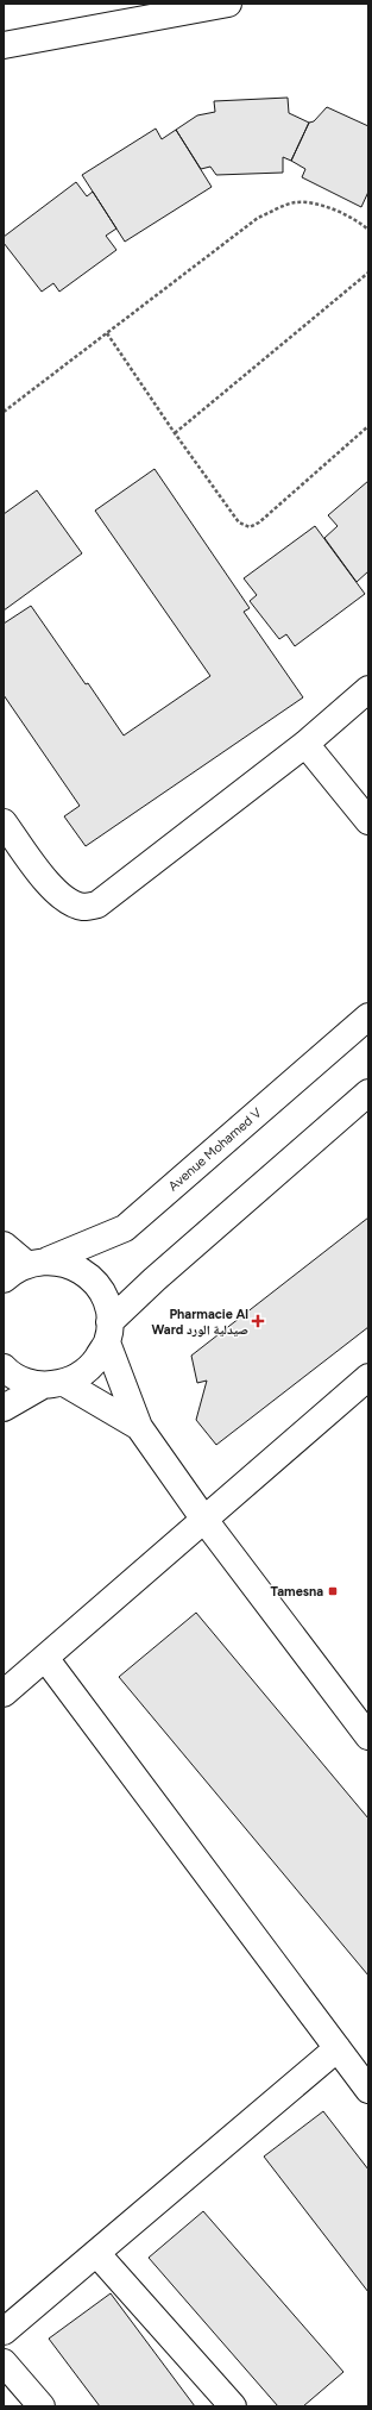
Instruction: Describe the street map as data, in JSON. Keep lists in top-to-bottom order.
{
  "streets": {
    "street": ["Avenue Mohamed V"]
  },
  "places": {
    "health": ["Pharmacie Al Ward صيدلية الورد"],
    "transit": ["Tamesna"]
  }
}
